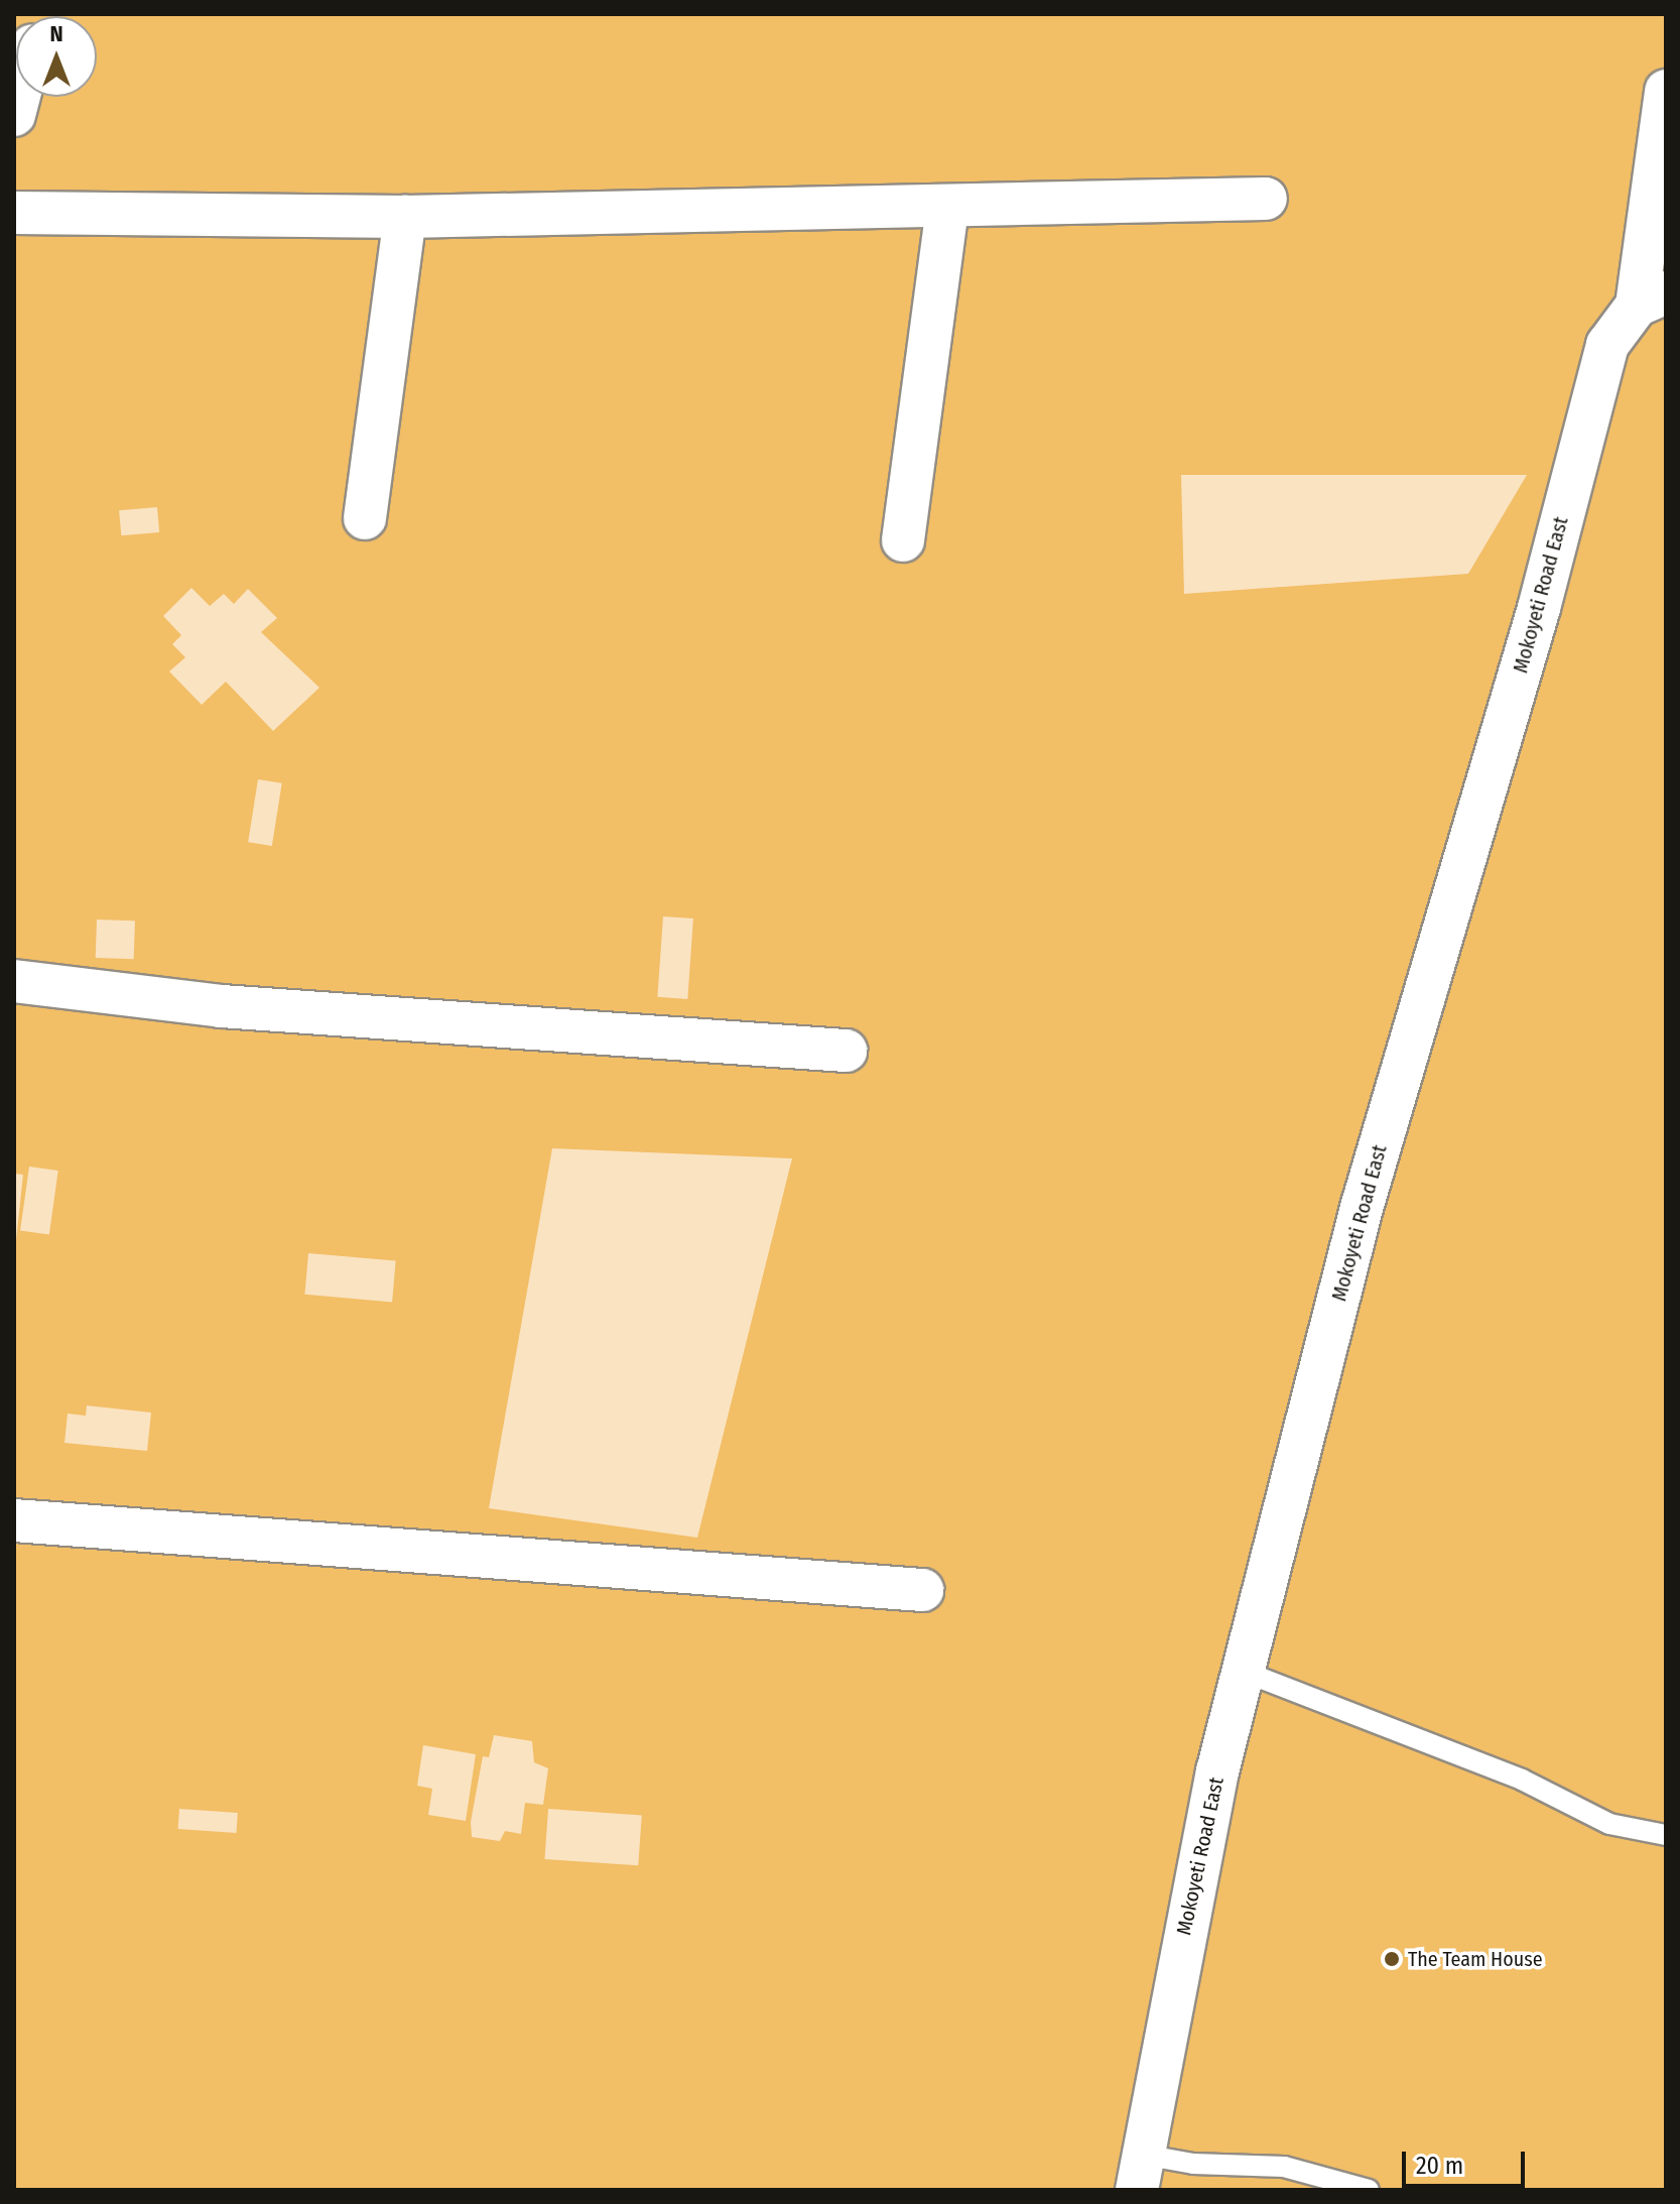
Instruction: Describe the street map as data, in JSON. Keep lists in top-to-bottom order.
{
  "streets": {
    "street": ["Mokoyeti Road East"]
  },
  "places": ["The Team House"],
  "scale_bar": "20 m",
  "north": "top"
}
